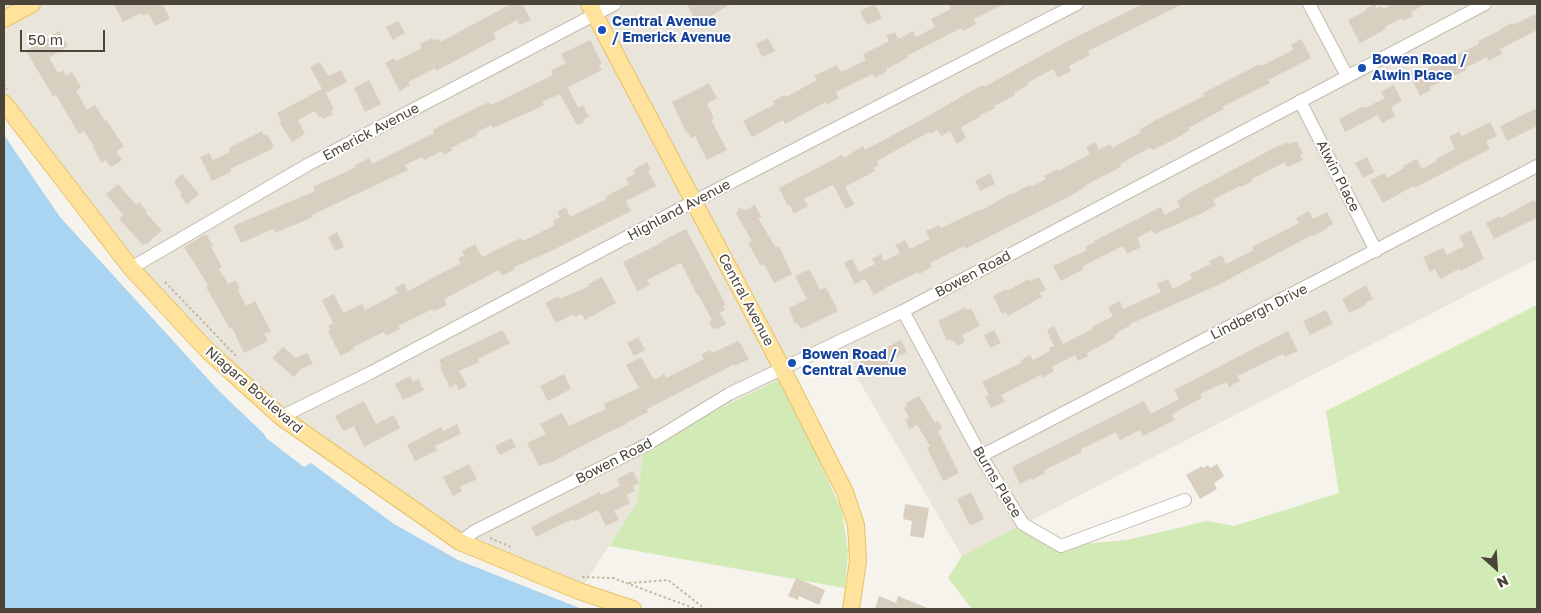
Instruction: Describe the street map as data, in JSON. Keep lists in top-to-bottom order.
{
  "streets": {
    "main road": ["Central Avenue", "Niagara Boulevard"],
    "street": [
      "Emerick Avenue",
      "Alwin Place",
      "Highland Avenue",
      "Bowen Road",
      "Lindbergh Drive",
      "Burns Place"
    ]
  },
  "crossings": [
    ["Emerick Avenue", "Central Avenue"],
    ["Emerick Avenue", "Niagara Boulevard"],
    ["Alwin Place", "Bowen Road"],
    ["Alwin Place", "Lindbergh Drive"],
    ["Highland Avenue", "Central Avenue"],
    ["Highland Avenue", "Niagara Boulevard"],
    ["Bowen Road", "Central Avenue"],
    ["Bowen Road", "Niagara Boulevard"],
    ["Bowen Road", "Burns Place"],
    ["Lindbergh Drive", "Burns Place"]
  ],
  "places": ["Central Avenue / Emerick Avenue", "Bowen Road / Alwin Place", "Bowen Road / Central Avenue"],
  "scale_bar": "50 m",
  "north": "bottom right"
}
